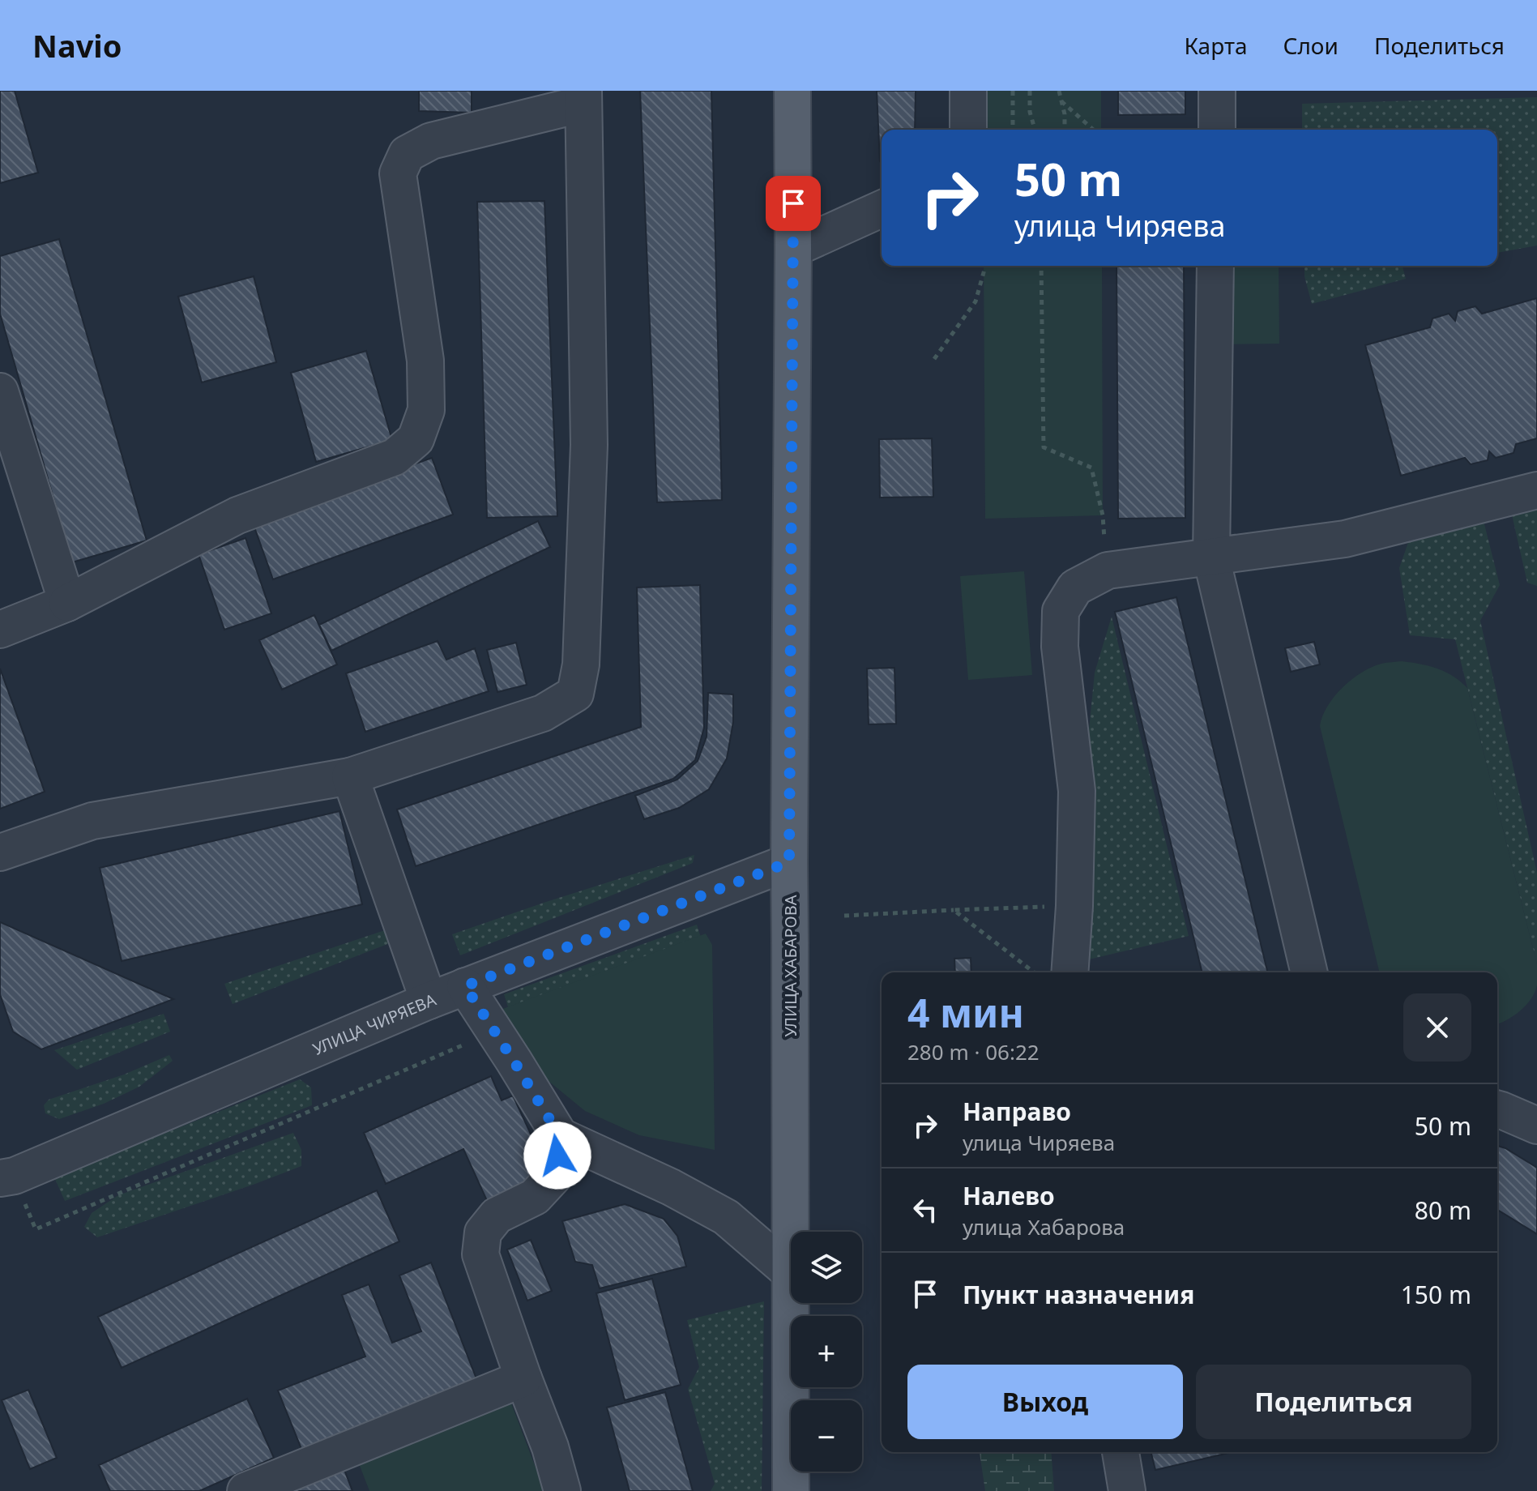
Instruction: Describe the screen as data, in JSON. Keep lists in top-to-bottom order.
{
  "streets": {
    "main road": ["УЛИЦА ХАБАРОВА"],
    "street": ["УЛИЦА ЧИРЯЕВА"]
  },
  "crossings": [
    ["УЛИЦА ХАБАРОВА", "УЛИЦА ЧИРЯЕВА"]
  ],
  "page": {
    "header": "Navio",
    "nav": ["Карта", "Слои", "Поделиться"],
    "turn": ["50 m", "улица Чиряева"],
    "heading": ["4 мин", "280 m · 06:22"],
    "list": [
      {
        "name": "Направо",
        "note": "улица Чиряева",
        "value": "50 m"
      },
      {
        "name": "Налево",
        "note": "улица Хабарова",
        "value": "80 m"
      },
      {
        "name": "Пункт назначения",
        "value": "150 m"
      }
    ],
    "map_buttons": ["+", "−"],
    "buttons": ["Выход", "Поделиться"]
  }
}
